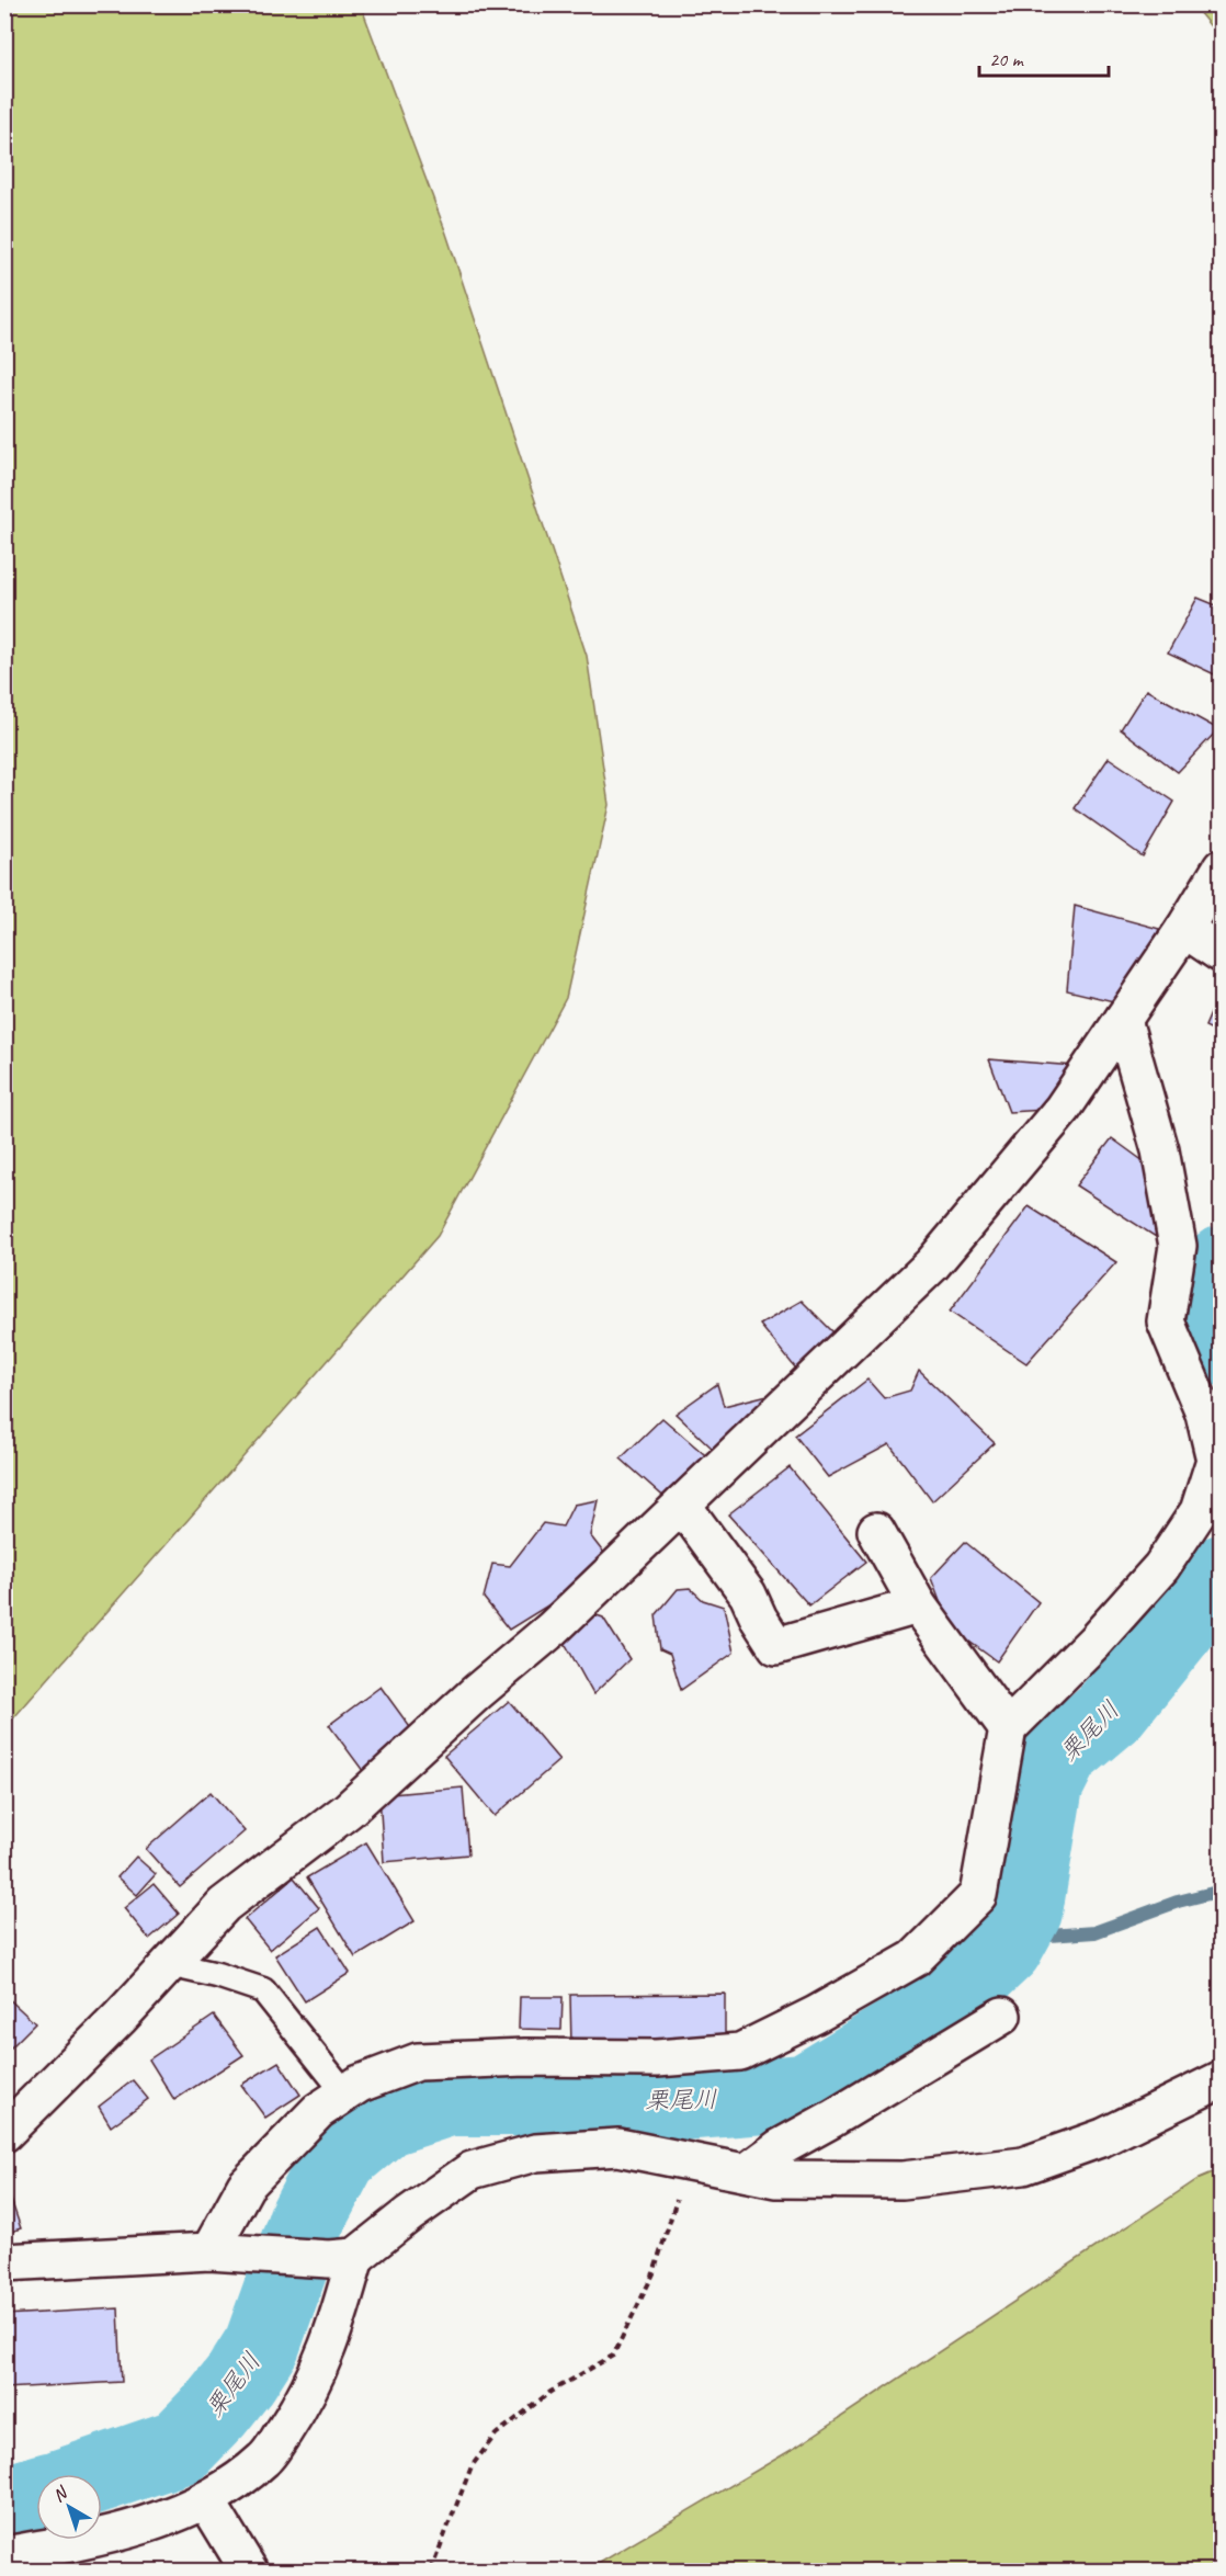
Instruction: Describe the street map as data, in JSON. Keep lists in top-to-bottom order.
{
  "water": ["栗尾川"],
  "scale_bar": "20 m",
  "north": "top left"
}
